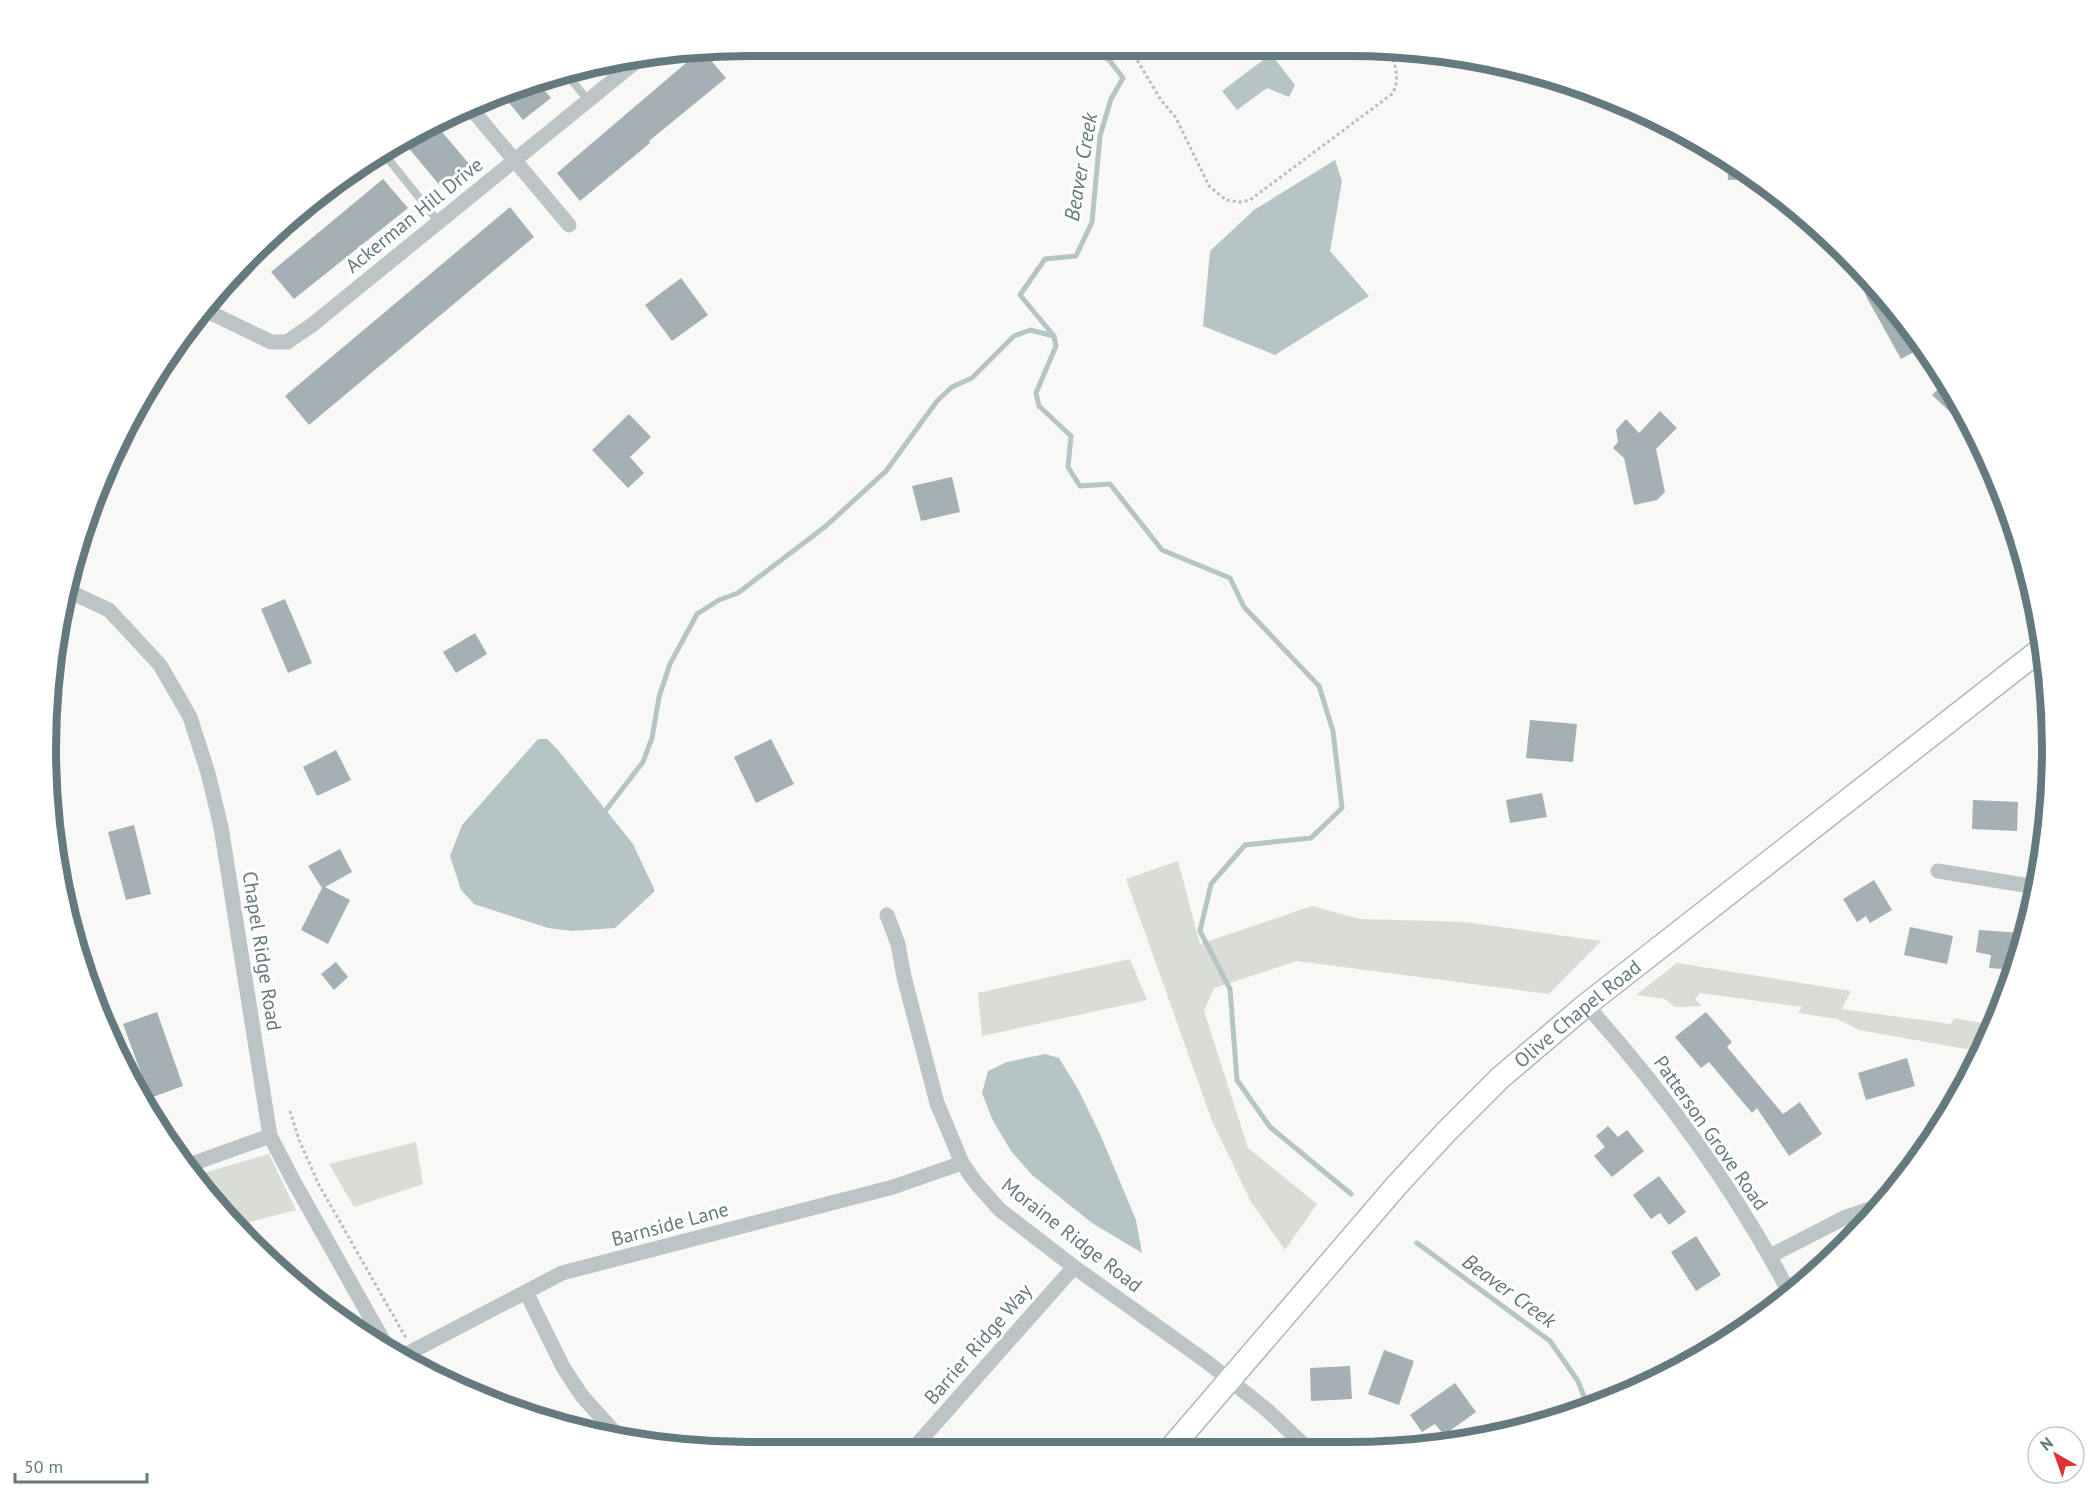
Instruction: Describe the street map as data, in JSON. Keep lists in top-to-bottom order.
{
  "streets": {
    "main road": ["Olive Chapel Road"],
    "street": [
      "Ackerman Hill Drive",
      "Chapel Ridge Road",
      "Patterson Grove Road",
      "Barnside Lane",
      "Moraine Ridge Road",
      "Barrier Ridge Way"
    ]
  },
  "crossings": [
    ["Olive Chapel Road", "Patterson Grove Road"],
    ["Olive Chapel Road", "Moraine Ridge Road"],
    ["Barnside Lane", "Moraine Ridge Road"],
    ["Moraine Ridge Road", "Barrier Ridge Way"]
  ],
  "water": ["Beaver Creek"],
  "scale_bar": "50 m",
  "north": "top left"
}
